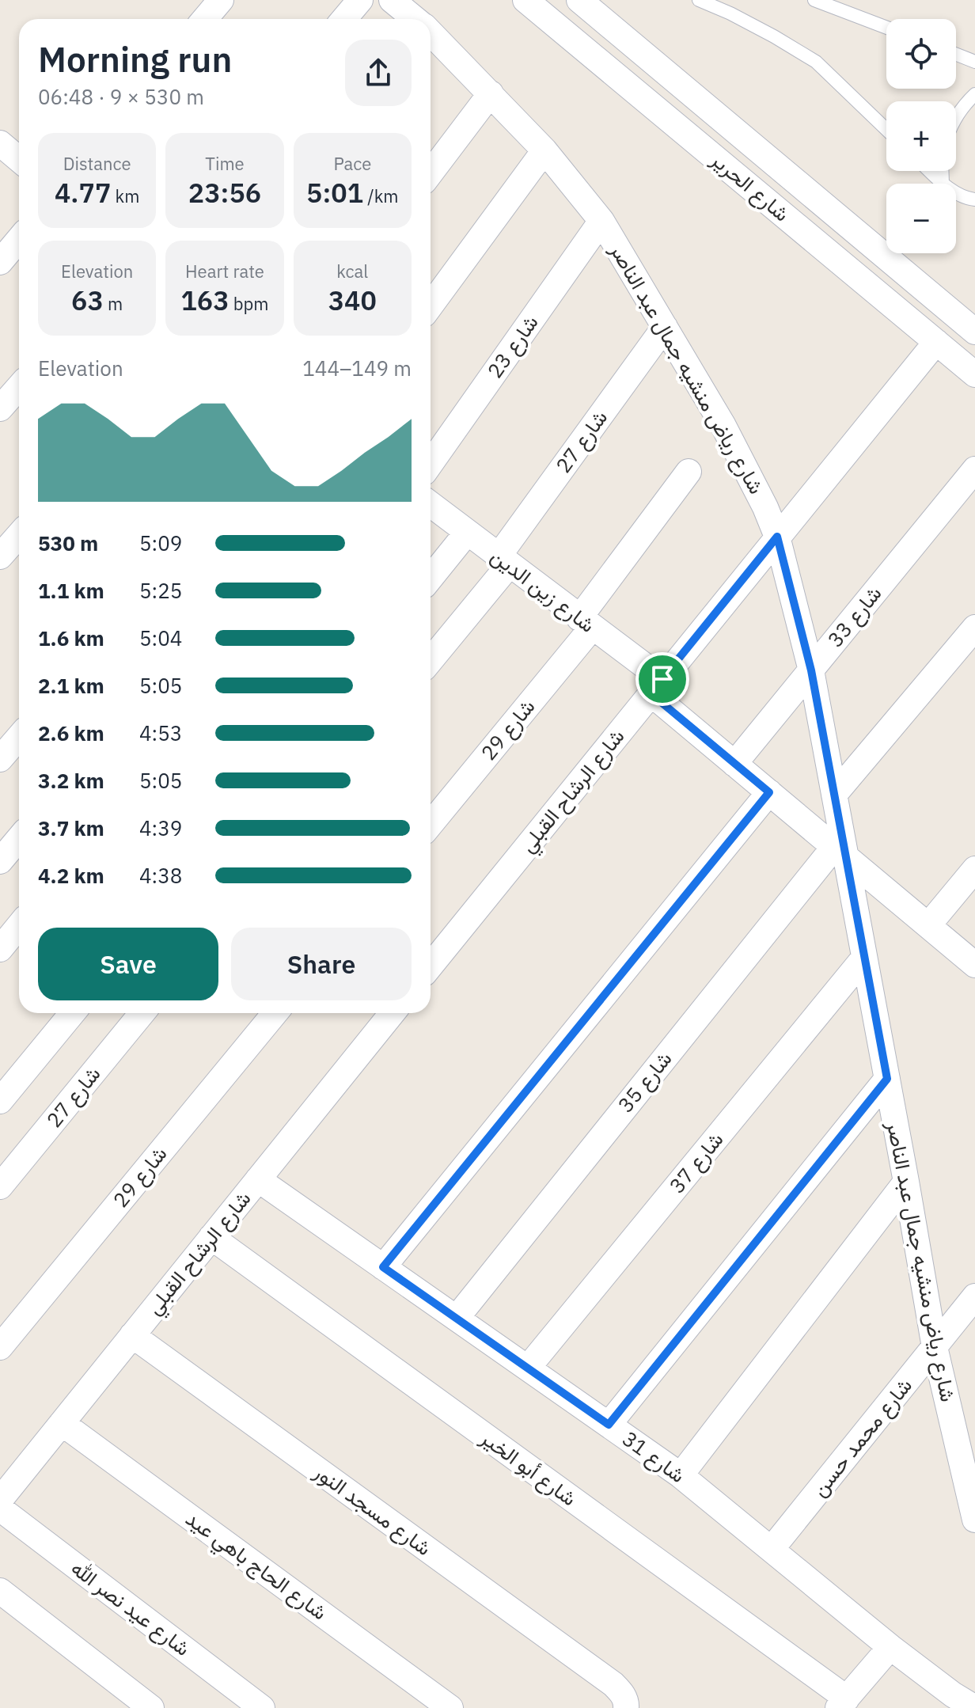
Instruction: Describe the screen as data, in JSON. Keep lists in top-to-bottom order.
{
  "streets": {
    "street": [
      "شارع الحرير",
      "شارع 23",
      "شارع رياض منشيه جمال عبد الناصر",
      "شارع 27",
      "شارع زين الدين",
      "شارع 33",
      "شارع 29",
      "شارع الرشاح القبلي",
      "شارع 35",
      "شارع 37",
      "شارع محمد حسن",
      "شارع 31",
      "شارع أبو الخير",
      "شارع مسجد النور",
      "شارع الحاج باهي عيد",
      "شارع عيد نصر الله"
    ]
  },
  "crossings": [
    ["شارع الحرير", "شارع الرشاح القبلي"],
    ["شارع 23", "شارع رياض منشيه جمال عبد الناصر"],
    ["شارع رياض منشيه جمال عبد الناصر", "شارع 27"],
    ["شارع رياض منشيه جمال عبد الناصر", "شارع زين الدين"],
    ["شارع رياض منشيه جمال عبد الناصر", "شارع 33"],
    ["شارع رياض منشيه جمال عبد الناصر", "شارع الرشاح القبلي"],
    ["شارع رياض منشيه جمال عبد الناصر", "شارع 35"],
    ["شارع رياض منشيه جمال عبد الناصر", "شارع 37"],
    ["شارع رياض منشيه جمال عبد الناصر", "شارع محمد حسن"],
    ["شارع 27", "شارع زين الدين"],
    ["شارع زين الدين", "شارع 33"],
    ["شارع زين الدين", "شارع 29"],
    ["شارع زين الدين", "شارع الرشاح القبلي"],
    ["شارع زين الدين", "شارع 35"],
    ["شارع الرشاح القبلي", "شارع 31"],
    ["شارع الرشاح القبلي", "شارع أبو الخير"],
    ["شارع الرشاح القبلي", "شارع مسجد النور"],
    ["شارع الرشاح القبلي", "شارع الحاج باهي عيد"],
    ["شارع 35", "شارع 31"],
    ["شارع 37", "شارع 31"],
    ["شارع محمد حسن", "شارع 31"]
  ],
  "page": {
    "map_buttons": ["+", "−"],
    "heading": ["Morning run", "06:48 · 9 × 530 m"],
    "stats": [
      ["Distance", "4.77 km"],
      ["Time", "23:56"],
      ["Pace", "5:01 /km"],
      ["Elevation", "63 m"],
      ["Heart rate", "163 bpm"],
      ["kcal", "340"]
    ],
    "chart": ["Elevation", "144–149 m"],
    "list": [
      {
        "name": "530 m",
        "note": "5:09"
      },
      {
        "name": "1.1 km",
        "note": "5:25"
      },
      {
        "name": "1.6 km",
        "note": "5:04"
      },
      {
        "name": "2.1 km",
        "note": "5:05"
      },
      {
        "name": "2.6 km",
        "note": "4:53"
      },
      {
        "name": "3.2 km",
        "note": "5:05"
      },
      {
        "name": "3.7 km",
        "note": "4:39"
      },
      {
        "name": "4.2 km",
        "note": "4:38"
      }
    ],
    "buttons": ["Save", "Share"]
  }
}
